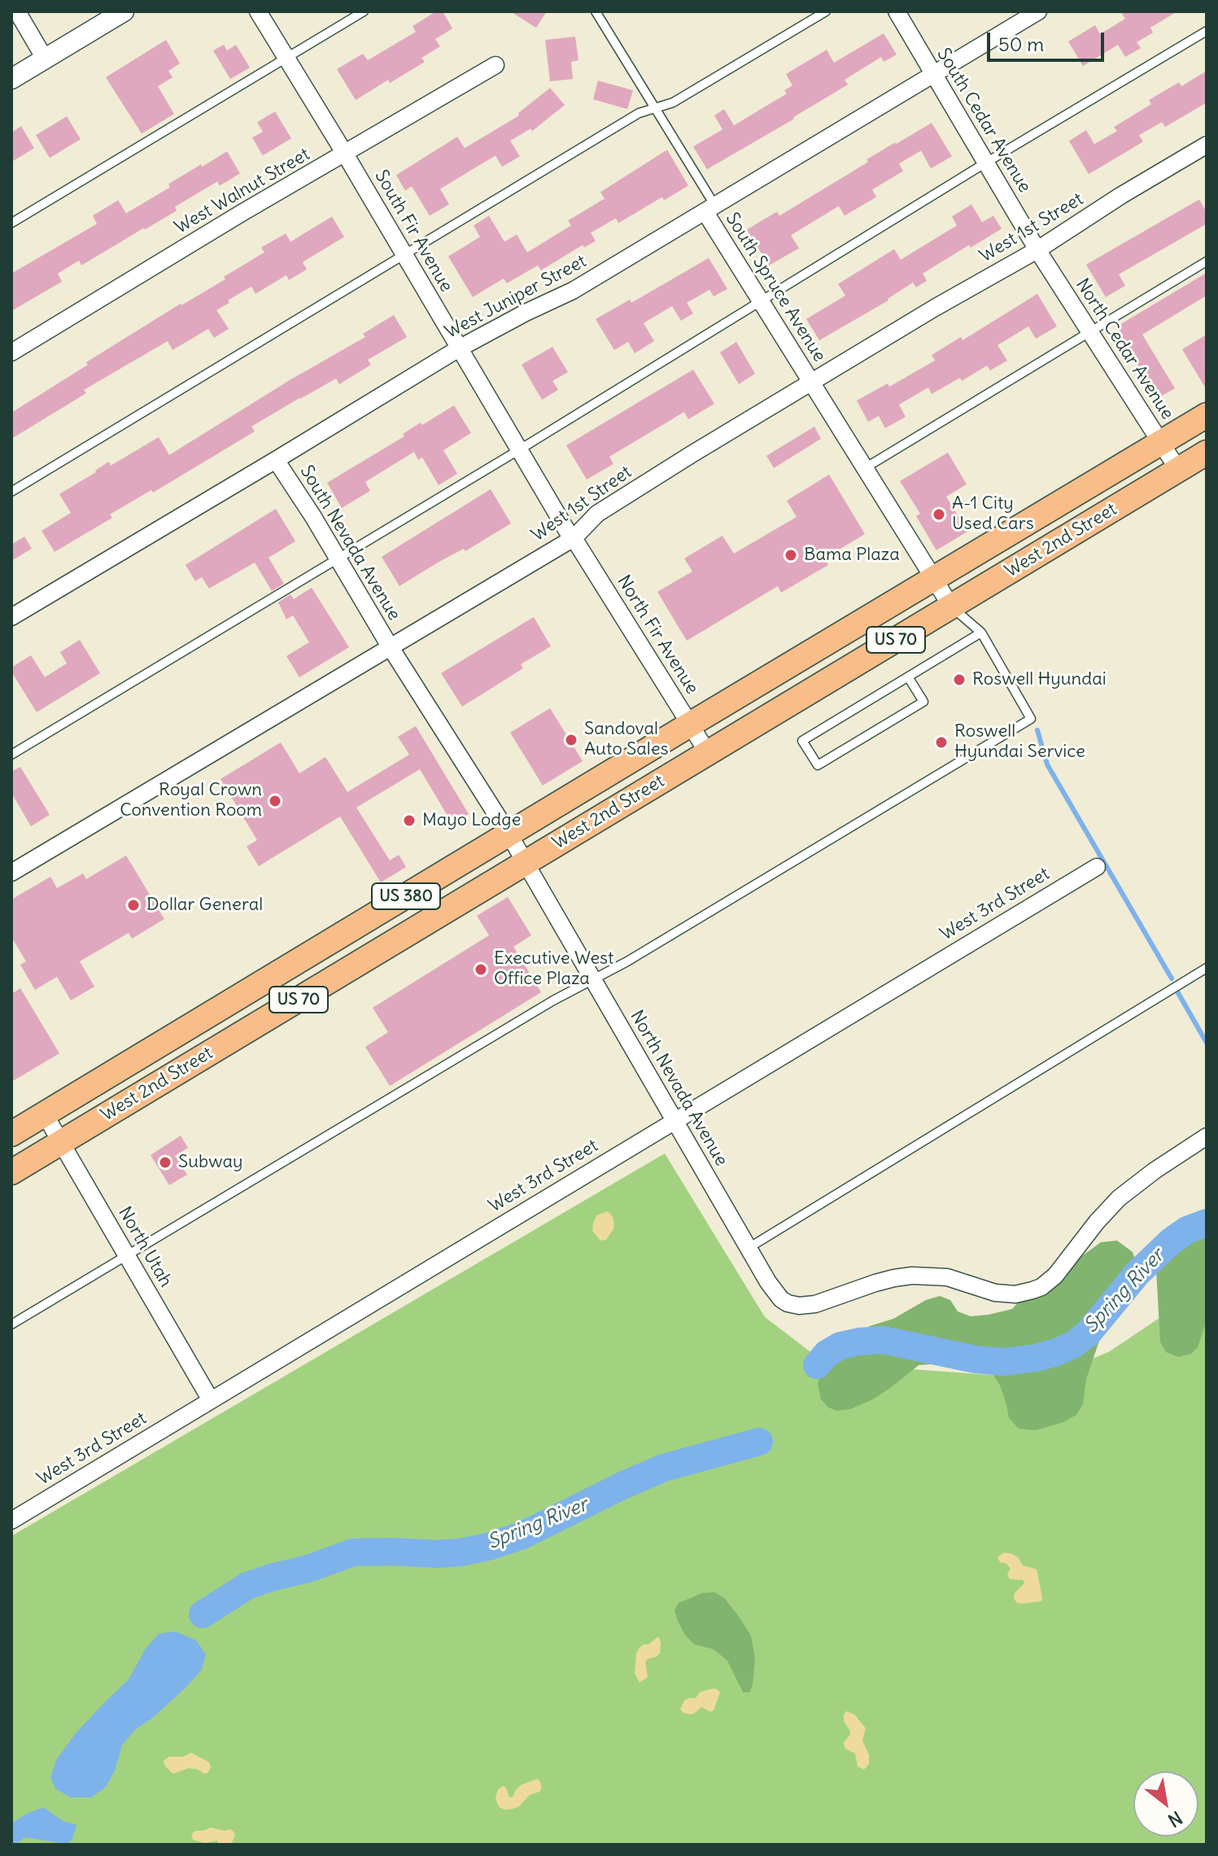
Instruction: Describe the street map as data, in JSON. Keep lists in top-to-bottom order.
{
  "streets": {
    "main road": ["West 2nd Street", "US 70", "US 380"],
    "street": [
      "South Cedar Avenue",
      "West Walnut Street",
      "West 1st Street",
      "South Fir Avenue",
      "South Spruce Avenue",
      "West Juniper Street",
      "North Cedar Avenue",
      "South Nevada Avenue",
      "North Fir Avenue",
      "West 3rd Street",
      "North Nevada Avenue",
      "North Utah"
    ]
  },
  "crossings": [
    ["South Cedar Avenue", "West 1st Street"],
    ["South Cedar Avenue", "West Juniper Street"],
    ["South Cedar Avenue", "North Cedar Avenue"],
    ["West Walnut Street", "South Fir Avenue"],
    ["West 1st Street", "South Fir Avenue"],
    ["West 1st Street", "South Spruce Avenue"],
    ["West 1st Street", "North Cedar Avenue"],
    ["West 1st Street", "South Nevada Avenue"],
    ["West 1st Street", "North Fir Avenue"],
    ["West 1st Street", "North Nevada Avenue"],
    ["South Fir Avenue", "West Juniper Street"],
    ["South Fir Avenue", "North Fir Avenue"],
    ["South Spruce Avenue", "West Juniper Street"],
    ["South Spruce Avenue", "West 2nd Street"],
    ["West Juniper Street", "South Nevada Avenue"],
    ["North Cedar Avenue", "West 2nd Street"],
    ["West 2nd Street", "North Fir Avenue"],
    ["West 2nd Street", "North Nevada Avenue"],
    ["West 2nd Street", "North Utah"],
    ["South Nevada Avenue", "North Nevada Avenue"],
    ["West 3rd Street", "North Nevada Avenue"],
    ["West 3rd Street", "North Utah"]
  ],
  "water": ["Spring River"],
  "places": [
    "A-1 City Used Cars",
    "Bama Plaza",
    "Roswell Hyundai",
    "Sandoval Auto Sales",
    "Roswell Hyundai Service",
    "Royal Crown Convention Room",
    "Mayo Lodge",
    "Dollar General",
    "Executive West Office Plaza",
    "Subway"
  ],
  "scale_bar": "50 m",
  "north": "bottom right"
}
